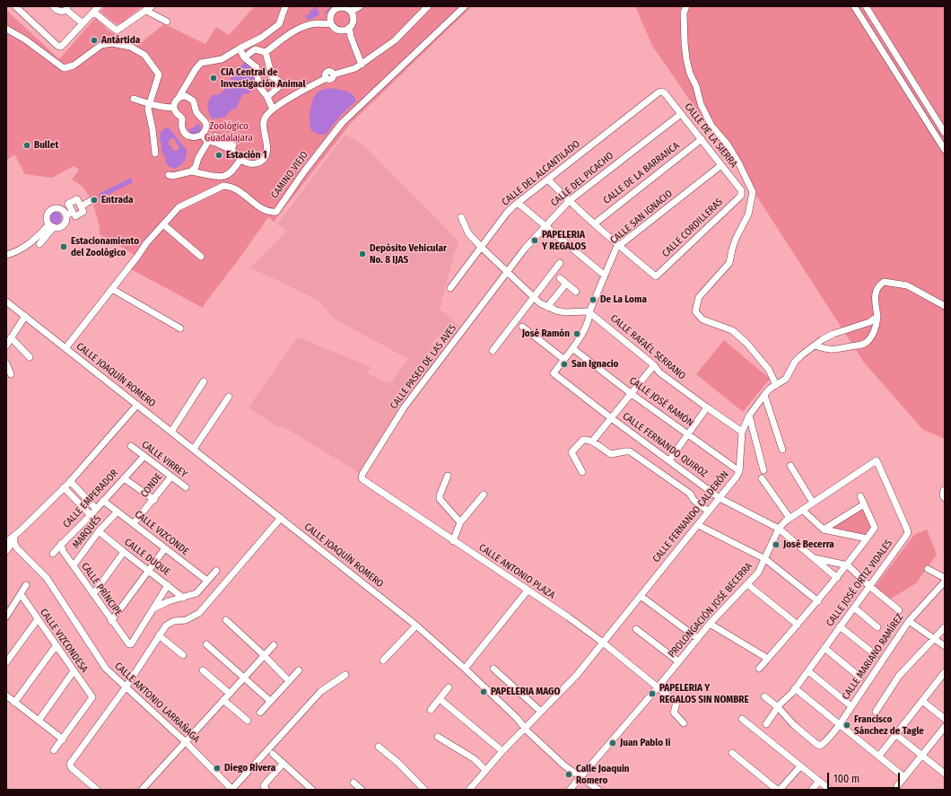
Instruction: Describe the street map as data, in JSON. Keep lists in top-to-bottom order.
{
  "streets": {
    "street": [
      "CALLE DE LA SIERRA",
      "CALLE DEL ALCANTILADO",
      "CALLE DE LA BARRANCA",
      "CAMINO VIEJO",
      "CALLE DEL PICACHO",
      "CALLE SAN IGNACIO",
      "CALLE CORDILLERAS",
      "CALLE RAFAÉL SERRANO",
      "CALLE PASEO DE LAS AVES",
      "CALLE JOAQUÍN ROMERO",
      "CALLE JOSÉ RAMÓN",
      "CALLE FERNANDO QUIROZ",
      "CALLE VIRREY",
      "CONDE",
      "CALLE EMPERADOR",
      "CALLE FERNANDO CALDERÓN",
      "MARQUÉS",
      "CALLE VIZCONDE",
      "CALLE DUQUE",
      "CALLE ANTONIO PLAZA",
      "CALLE JOSÉ ORTIZ VIDALES",
      "CALLE PRÍNCIPE",
      "PROLONGACIÓN JOSÉ BECERRA",
      "CALLE VIZCONDESA",
      "CALLE MARIANO RAMÍREZ",
      "CALLE ANTONIO LARRAÑAGA"
    ]
  },
  "crossings": [
    ["CALLE DE LA SIERRA", "CALLE DEL ALCANTILADO"],
    ["CALLE DE LA SIERRA", "CALLE DE LA BARRANCA"],
    ["CALLE DE LA SIERRA", "CALLE DEL PICACHO"],
    ["CALLE DE LA SIERRA", "CALLE SAN IGNACIO"],
    ["CALLE DE LA SIERRA", "CALLE CORDILLERAS"],
    ["CAMINO VIEJO", "CALLE JOAQUÍN ROMERO"],
    ["CALLE DEL PICACHO", "CALLE PASEO DE LAS AVES"],
    ["CALLE SAN IGNACIO", "CALLE CORDILLERAS"],
    ["CALLE SAN IGNACIO", "CALLE RAFAÉL SERRANO"],
    ["CALLE SAN IGNACIO", "CALLE JOSÉ RAMÓN"],
    ["CALLE SAN IGNACIO", "CALLE FERNANDO QUIROZ"],
    ["CALLE RAFAÉL SERRANO", "CALLE FERNANDO CALDERÓN"],
    ["CALLE PASEO DE LAS AVES", "CALLE ANTONIO PLAZA"],
    ["CALLE JOAQUÍN ROMERO", "CALLE FERNANDO CALDERÓN"],
    ["CALLE JOAQUÍN ROMERO", "PROLONGACIÓN JOSÉ BECERRA"],
    ["CALLE JOSÉ RAMÓN", "CALLE FERNANDO CALDERÓN"],
    ["CALLE FERNANDO QUIROZ", "CALLE FERNANDO CALDERÓN"],
    ["CALLE FERNANDO QUIROZ", "PROLONGACIÓN JOSÉ BECERRA"],
    ["CALLE VIRREY", "CONDE"],
    ["CALLE VIRREY", "CALLE EMPERADOR"],
    ["CONDE", "CALLE VIZCONDE"],
    ["CALLE EMPERADOR", "CALLE VIZCONDE"],
    ["CALLE EMPERADOR", "CALLE PRÍNCIPE"],
    ["CALLE FERNANDO CALDERÓN", "CALLE ANTONIO PLAZA"],
    ["MARQUÉS", "CALLE VIZCONDE"],
    ["MARQUÉS", "CALLE DUQUE"],
    ["MARQUÉS", "CALLE PRÍNCIPE"],
    ["CALLE ANTONIO PLAZA", "PROLONGACIÓN JOSÉ BECERRA"],
    ["CALLE JOSÉ ORTIZ VIDALES", "PROLONGACIÓN JOSÉ BECERRA"],
    ["CALLE JOSÉ ORTIZ VIDALES", "CALLE MARIANO RAMÍREZ"]
  ],
  "parks": ["Zoológico Guadalajara"],
  "places": [
    "Antártida",
    "CIA Central de Investigación Animal",
    "Bullet",
    "Estación 1",
    "Entrada",
    "PAPELERIA Y REGALOS",
    "Estacionamiento del Zoológico",
    "Depósito Vehicular No. 8 IJAS",
    "De La Loma",
    "José Ramón",
    "San Ignacio",
    "José Becerra",
    "PAPELERIA MAGO",
    "PAPELERIA Y REGALOS SIN NOMBRE",
    "Francisco Sánchez de Tagle",
    "Juan Pablo Ii",
    "Diego Rivera",
    "Calle Joaquin Romero"
  ],
  "scale_bar": "100 m"
}
